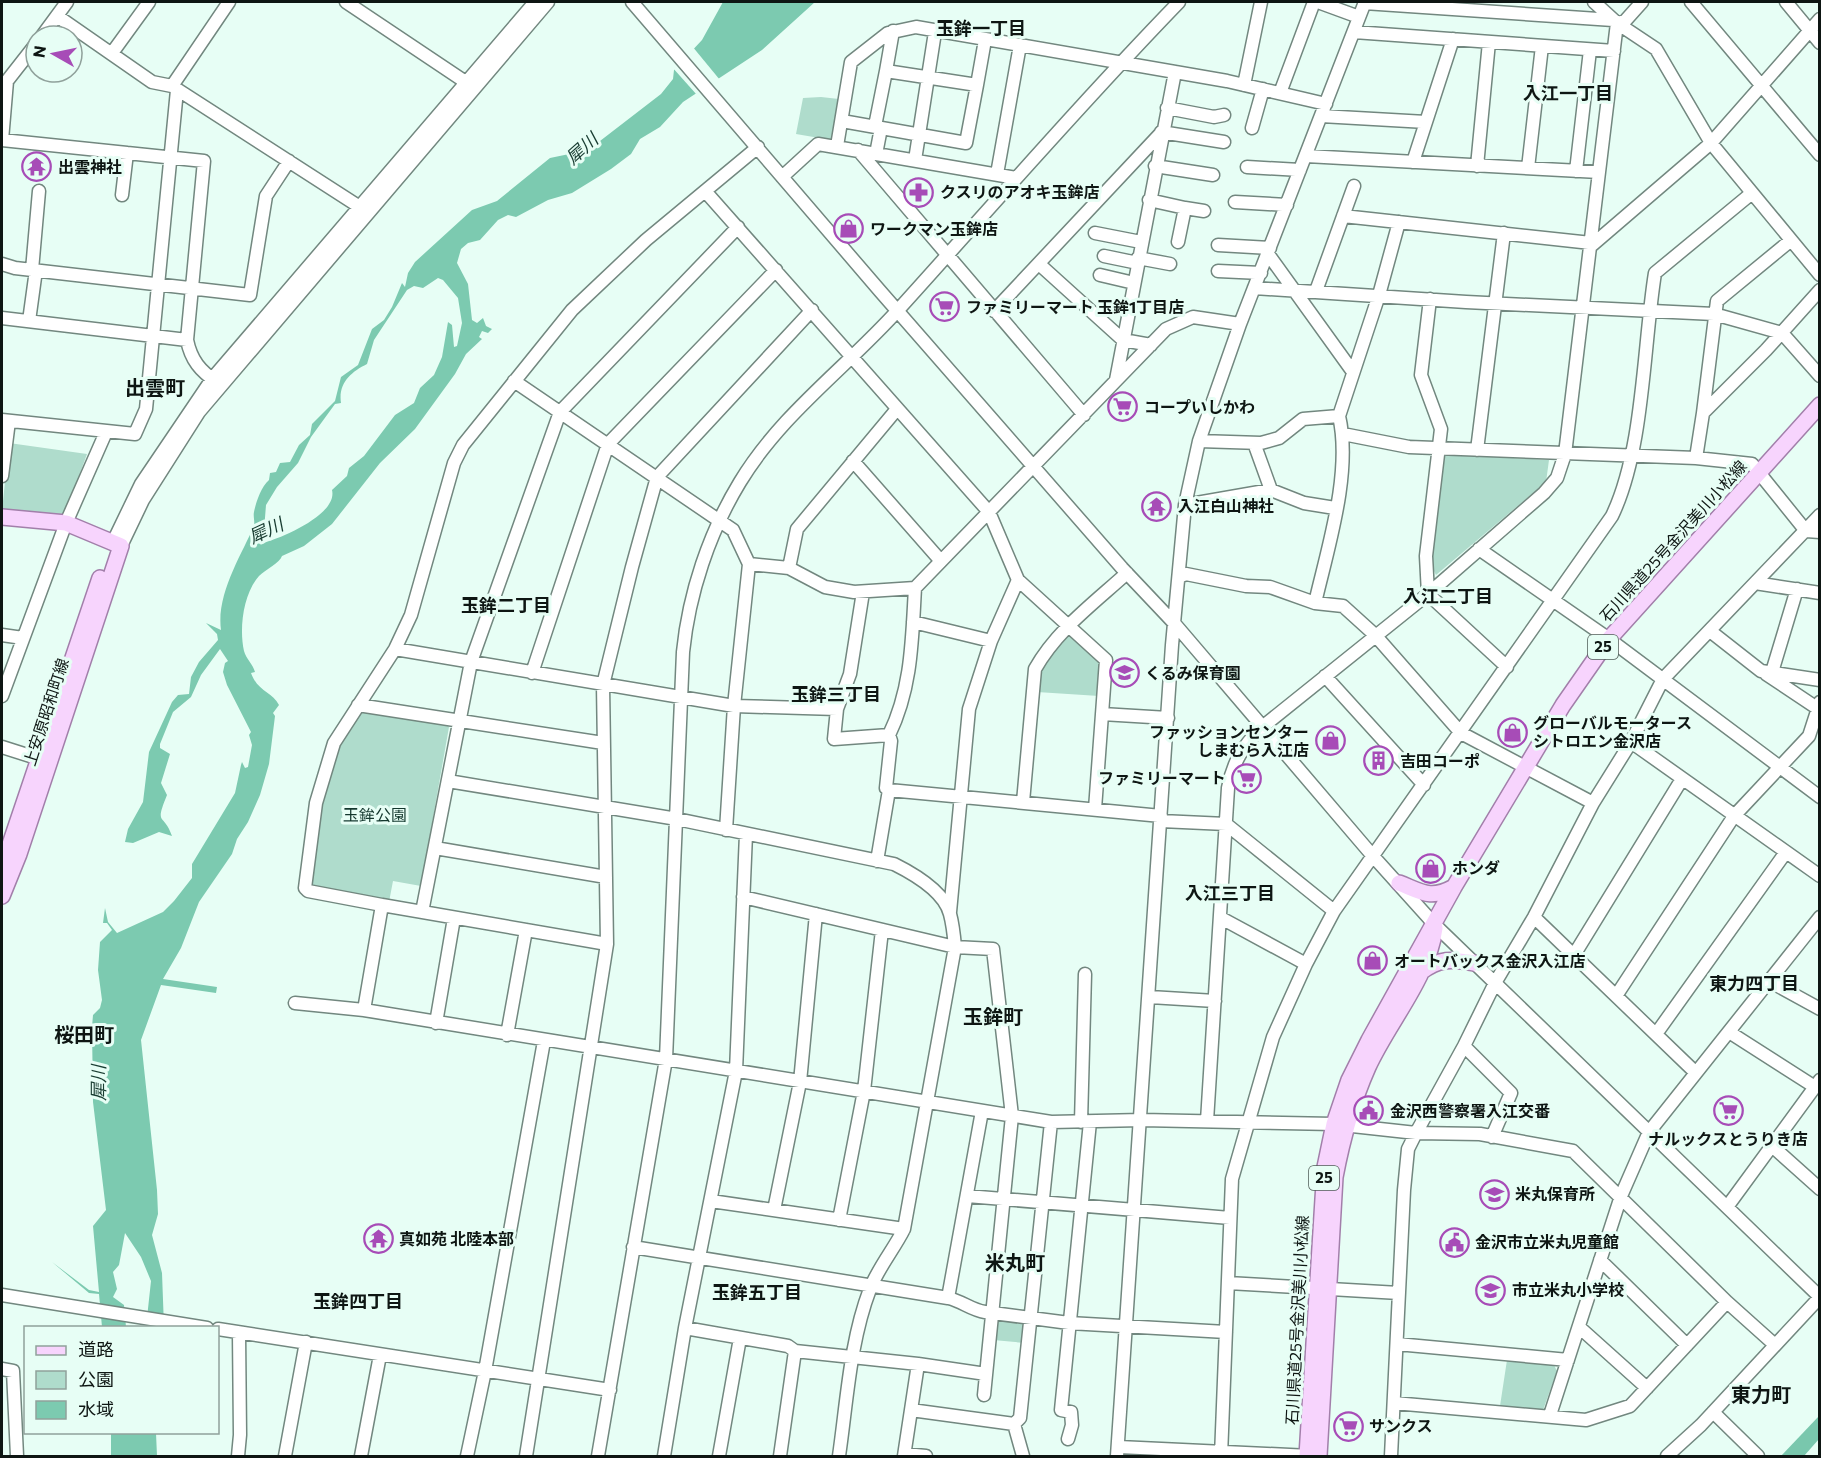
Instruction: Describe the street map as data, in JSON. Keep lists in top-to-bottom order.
{
  "streets": {
    "main road": ["石川県道25号金沢美川小松線", "25", "上安原昭和町線"]
  },
  "districts": [
    "玉鉾一丁目",
    "入江一丁目",
    "出雲町",
    "入江二丁目",
    "玉鉾二丁目",
    "玉鉾三丁目",
    "入江三丁目",
    "東力四丁目",
    "玉鉾町",
    "桜田町",
    "米丸町",
    "玉鉾五丁目",
    "玉鉾四丁目",
    "東力町"
  ],
  "water": ["犀川"],
  "parks": ["玉鉾公園"],
  "places": {
    "temple": ["出雲神社", "入江白山神社", "真如苑 北陸本部"],
    "pharmacy": ["クスリのアオキ玉鉾店"],
    "shop": [
      "ワークマン玉鉾店",
      "グローバルモータース シトロエン金沢店",
      "ファッションセンター しまむら入江店",
      "ホンダ",
      "オートバックス金沢入江店"
    ],
    "supermarket": [
      "ファミリーマート 玉鉾1丁目店",
      "コープいしかわ",
      "ファミリーマート",
      "ナルックスとうりき店",
      "サンクス"
    ],
    "school or university": ["くるみ保育園", "米丸保育所", "市立米丸小学校"],
    "building": ["吉田コーポ"],
    "public building": ["金沢西警察署入江交番", "金沢市立米丸児童館"]
  },
  "legend": ["道路", "公園", "水域"],
  "north": "left"
}
